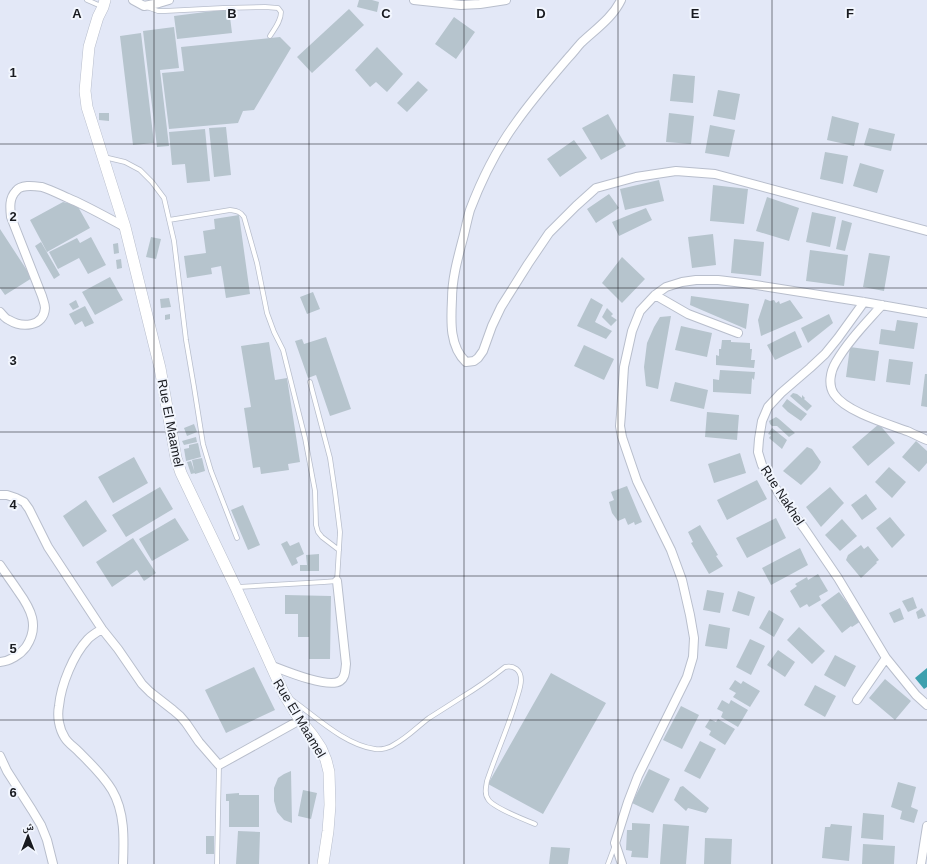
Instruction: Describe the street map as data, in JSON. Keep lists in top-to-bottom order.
{
  "streets": {
    "street": ["Rue El Maamel", "Rue Nakhel"]
  },
  "north": "top",
  "grid": {
    "columns": [
      "A",
      "B",
      "C",
      "D",
      "E",
      "F"
    ],
    "rows": [
      "1",
      "2",
      "3",
      "4",
      "5",
      "6"
    ]
  }
}
